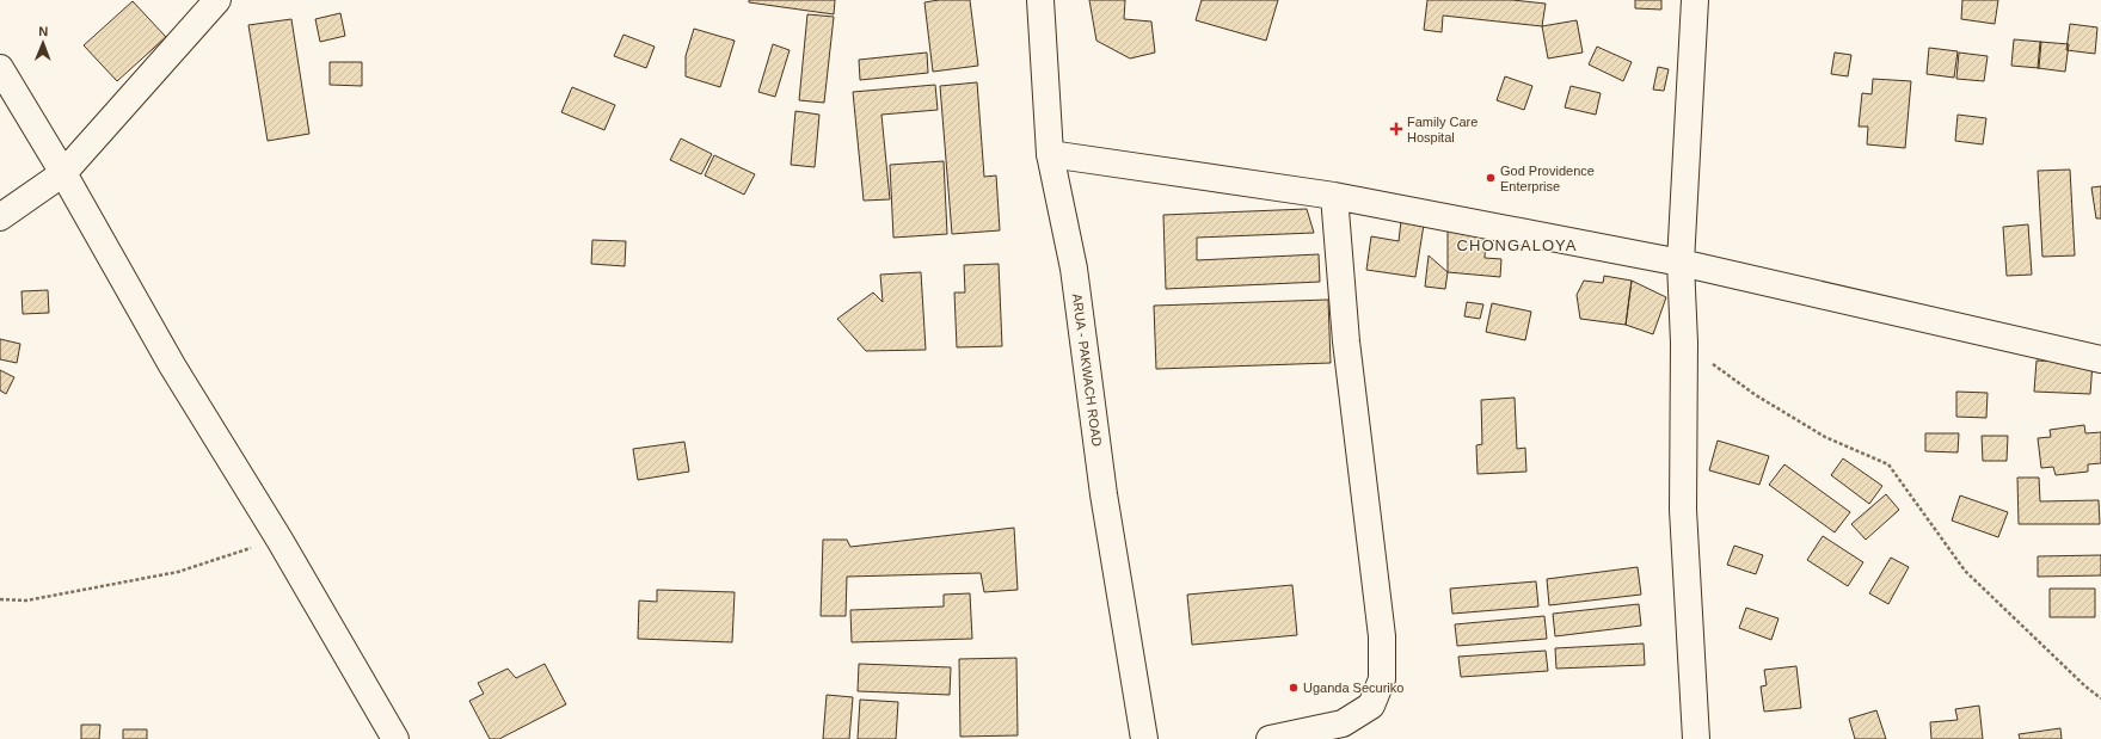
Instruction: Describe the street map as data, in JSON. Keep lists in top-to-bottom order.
{
  "streets": {
    "street": ["ARUA - PAKWACH ROAD"]
  },
  "districts": ["CHONGALOYA"],
  "places": {
    "health": ["Family Care Hospital"],
    "other": ["God Providence Enterprise", "Uganda Securiko"]
  },
  "north": "top"
}
